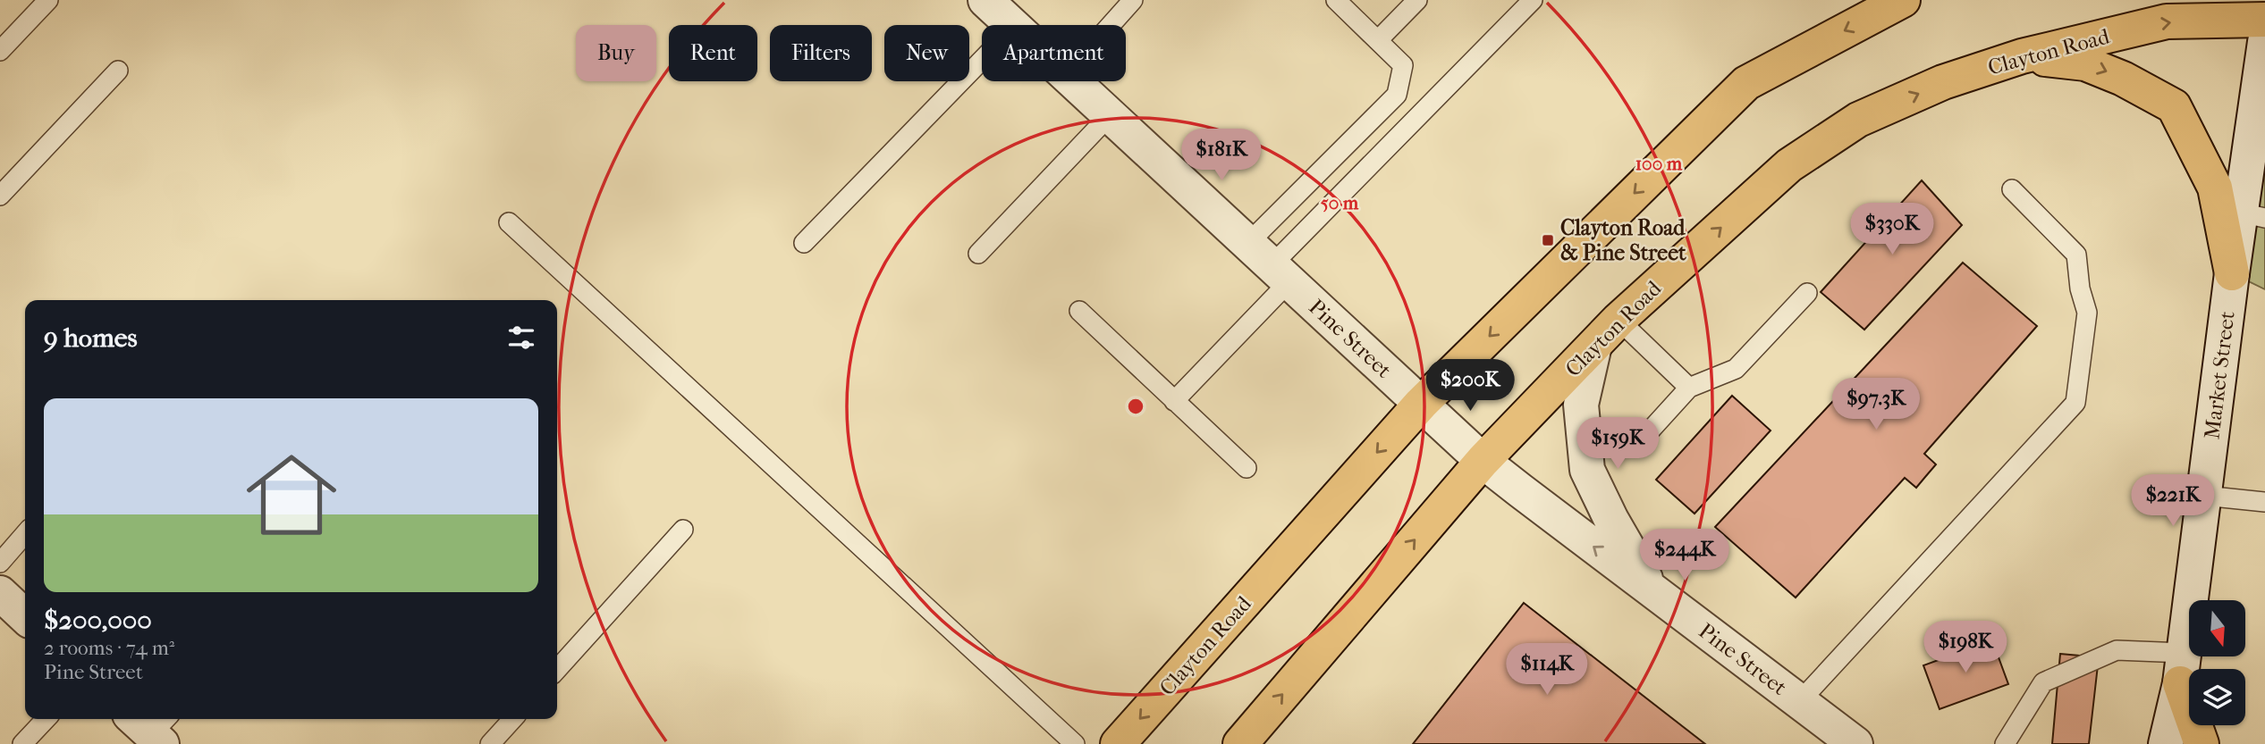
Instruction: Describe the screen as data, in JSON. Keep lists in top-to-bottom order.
{
  "streets": {
    "main road": ["Clayton Road"],
    "street": ["Pine Street", "Market Street"]
  },
  "crossings": [
    ["Clayton Road", "Pine Street"]
  ],
  "places": {
    "transit": ["Clayton Road & Pine Street"]
  },
  "north": "bottom",
  "page": {
    "chip": [
      "Buy",
      "Rent",
      "Filters",
      "New",
      "Apartment"
    ],
    "price": [
      "$181K",
      "$330K",
      "$200K",
      "$97.3K",
      "$159K",
      "$221K",
      "$244K",
      "$198K",
      "$114K"
    ],
    "heading": "9 homes",
    "list": [
      {
        "name": "$200,000",
        "note": "2 rooms · 74 m² · Pine Street"
      }
    ]
  },
  "rings": ["100 m", "50 m"]
}
